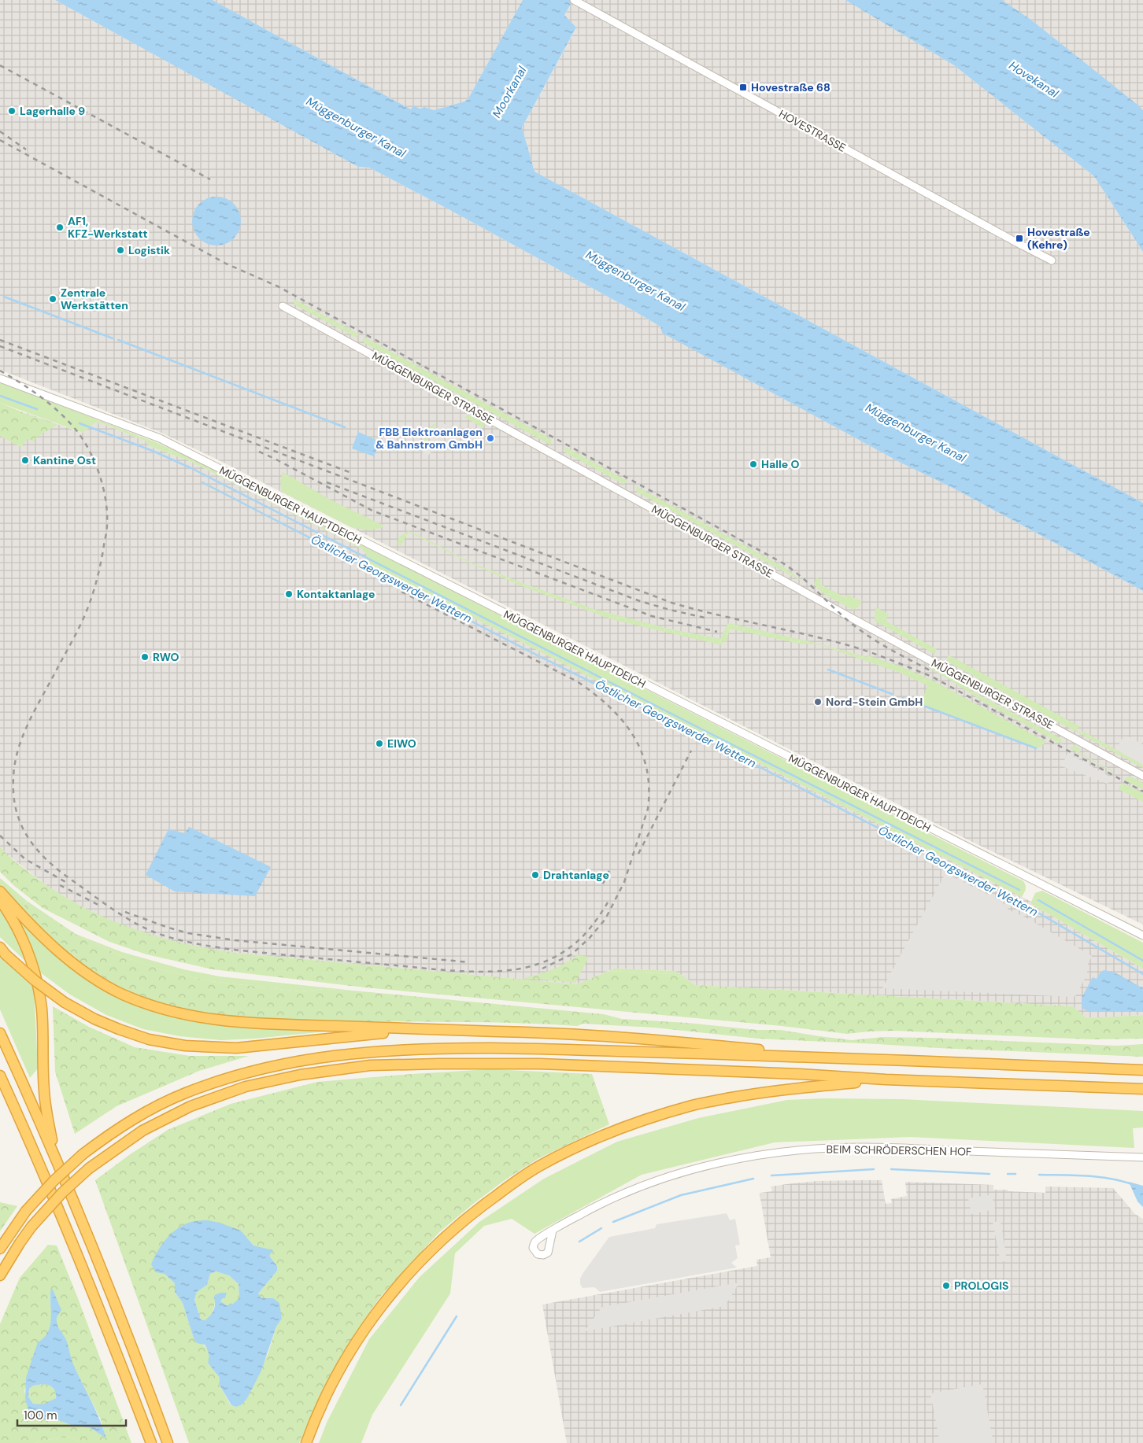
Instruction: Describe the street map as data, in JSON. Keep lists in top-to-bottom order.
{
  "streets": {
    "street": [
      "HOVESTRASSE",
      "MÜGGENBURGER STRASSE",
      "MÜGGENBURGER HAUPTDEICH",
      "BEIM SCHRÖDERSCHEN HOF"
    ]
  },
  "water": [
    "Hovekanal",
    "Moorkanal",
    "Müggenburger Kanal",
    "Östlicher Georgswerder Wettern"
  ],
  "places": {
    "transit": ["Hovestraße 68", "Hovestraße (Kehre)"],
    "other": [
      "Lagerhalle 9",
      "AF1, KFZ-Werkstatt",
      "Logistik",
      "Zentrale Werkstätten",
      "FBB Elektroanlagen & Bahnstrom GmbH",
      "Kantine Ost",
      "Halle O",
      "Kontaktanlage",
      "RWO",
      "Nord-Stein GmbH",
      "ElWO",
      "Drahtanlage",
      "PROLOGIS"
    ]
  },
  "scale_bar": "100 m"
}
